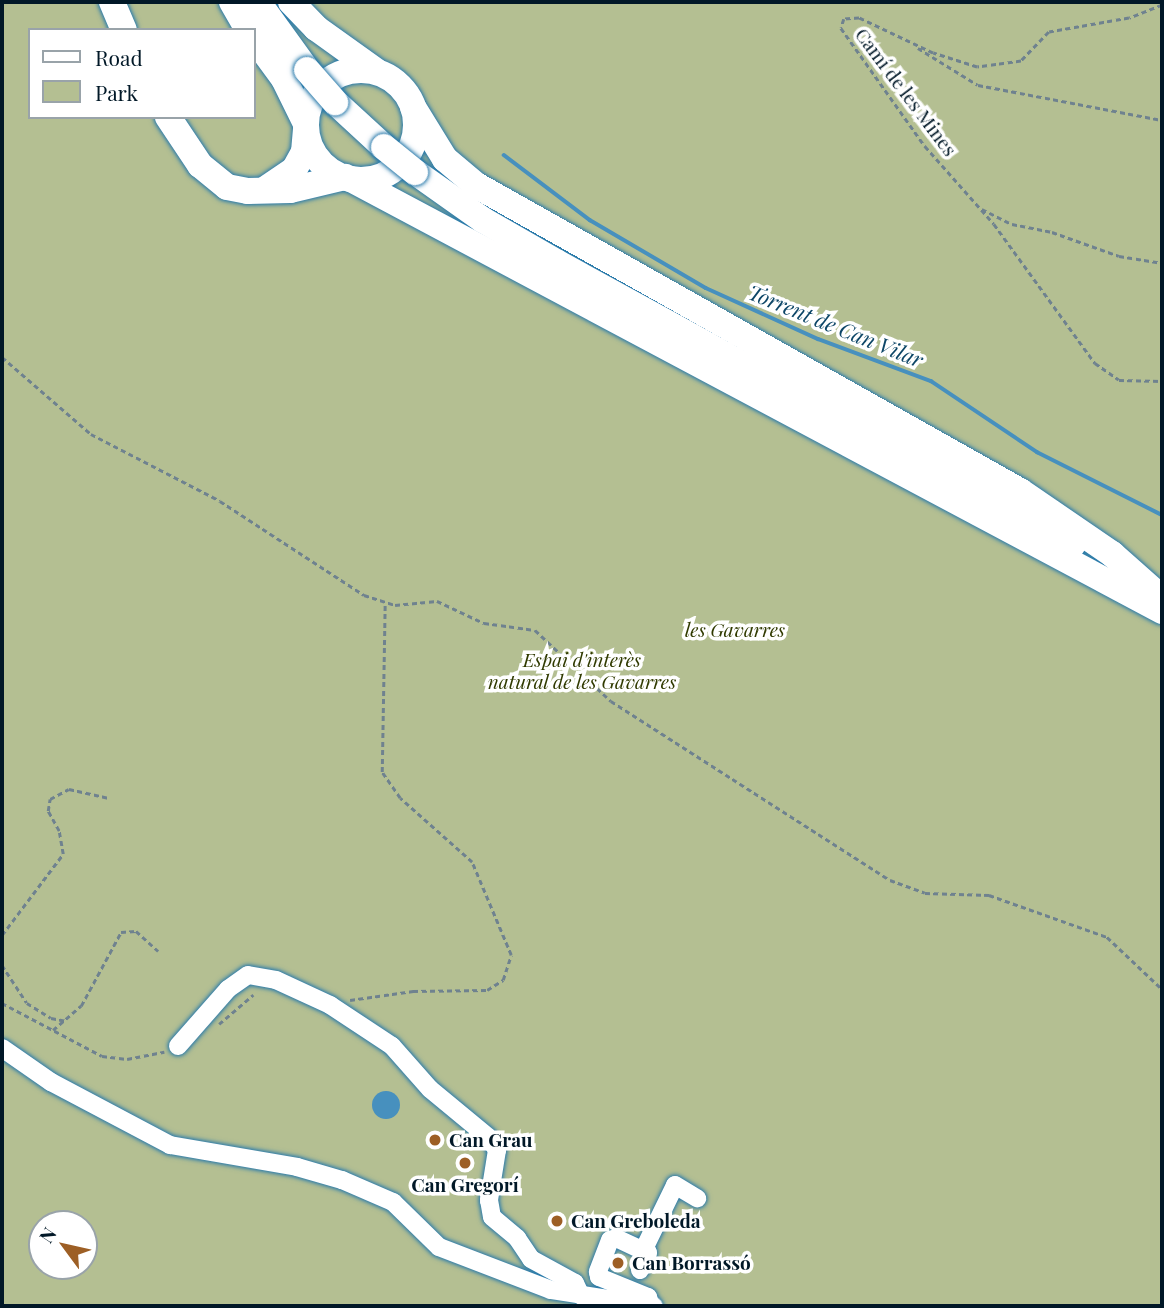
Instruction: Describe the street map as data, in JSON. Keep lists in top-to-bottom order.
{
  "streets": {
    "path": ["Camí de les Mines"]
  },
  "water": ["Torrent de Can Vilar"],
  "parks": ["les Gavarres", "Espai d'interès natural de les Gavarres"],
  "places": [
    "Can Grau",
    "Can Gregorí",
    "Can Greboleda",
    "Can Borrassó"
  ],
  "legend": ["Road", "Park"],
  "north": "top left"
}
